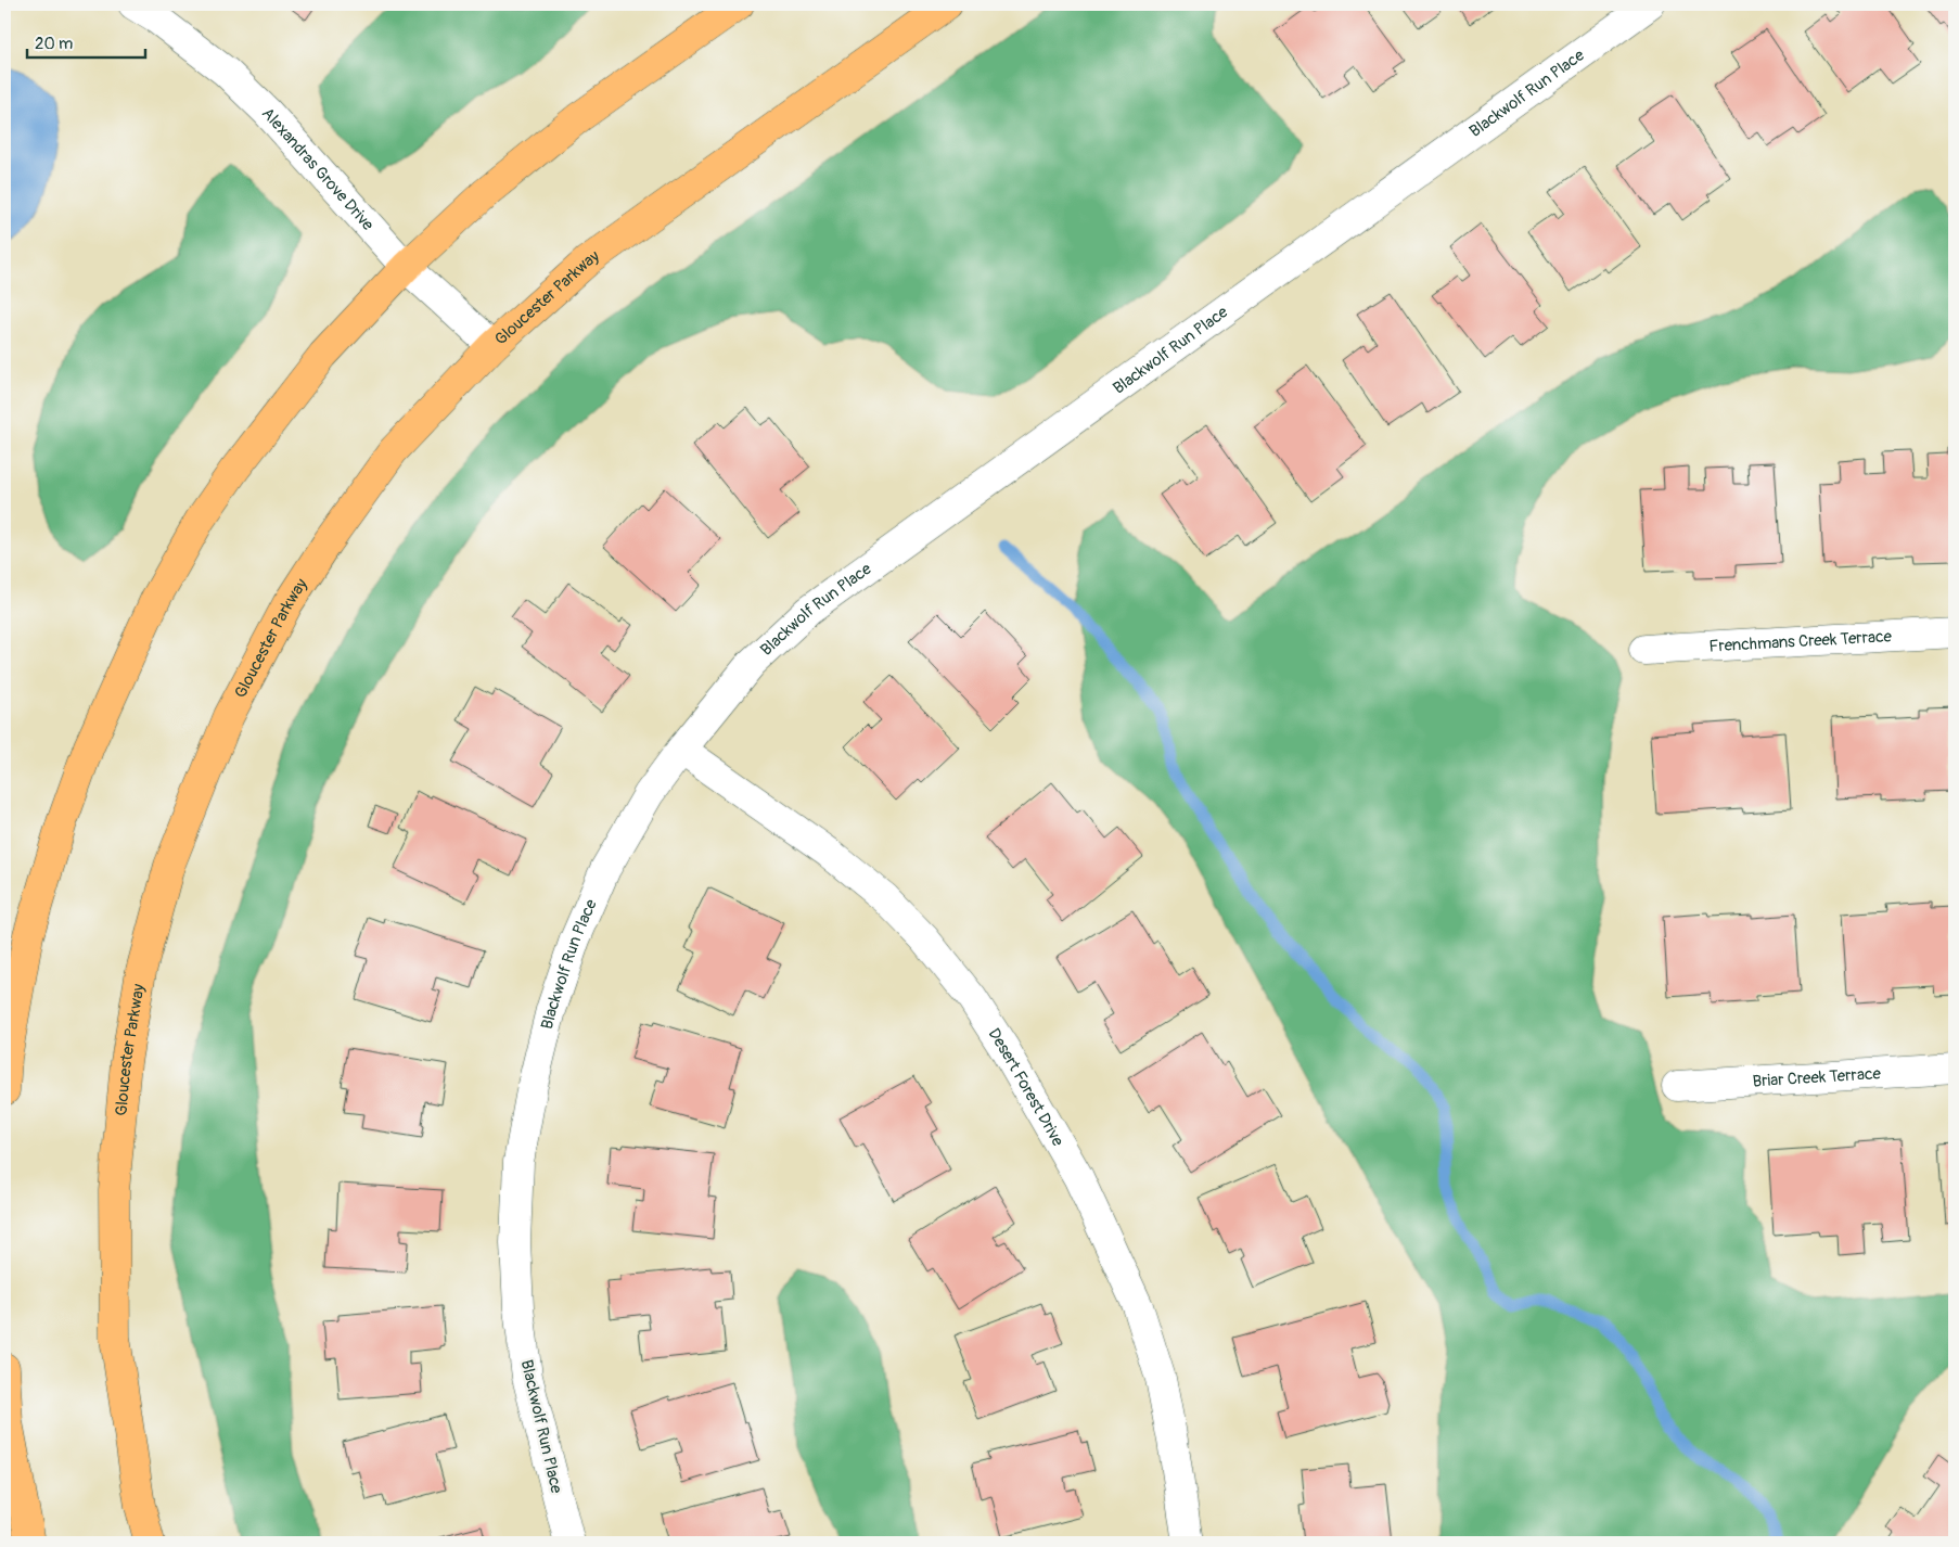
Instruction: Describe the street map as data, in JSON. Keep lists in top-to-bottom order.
{
  "streets": {
    "main road": ["Gloucester Parkway"],
    "street": [
      "Blackwolf Run Place",
      "Alexandras Grove Drive",
      "Frenchmans Creek Terrace",
      "Briar Creek Terrace",
      "Desert Forest Drive"
    ]
  },
  "crossings": [
    ["Blackwolf Run Place", "Desert Forest Drive"],
    ["Alexandras Grove Drive", "Gloucester Parkway"]
  ],
  "scale_bar": "20 m"
}
